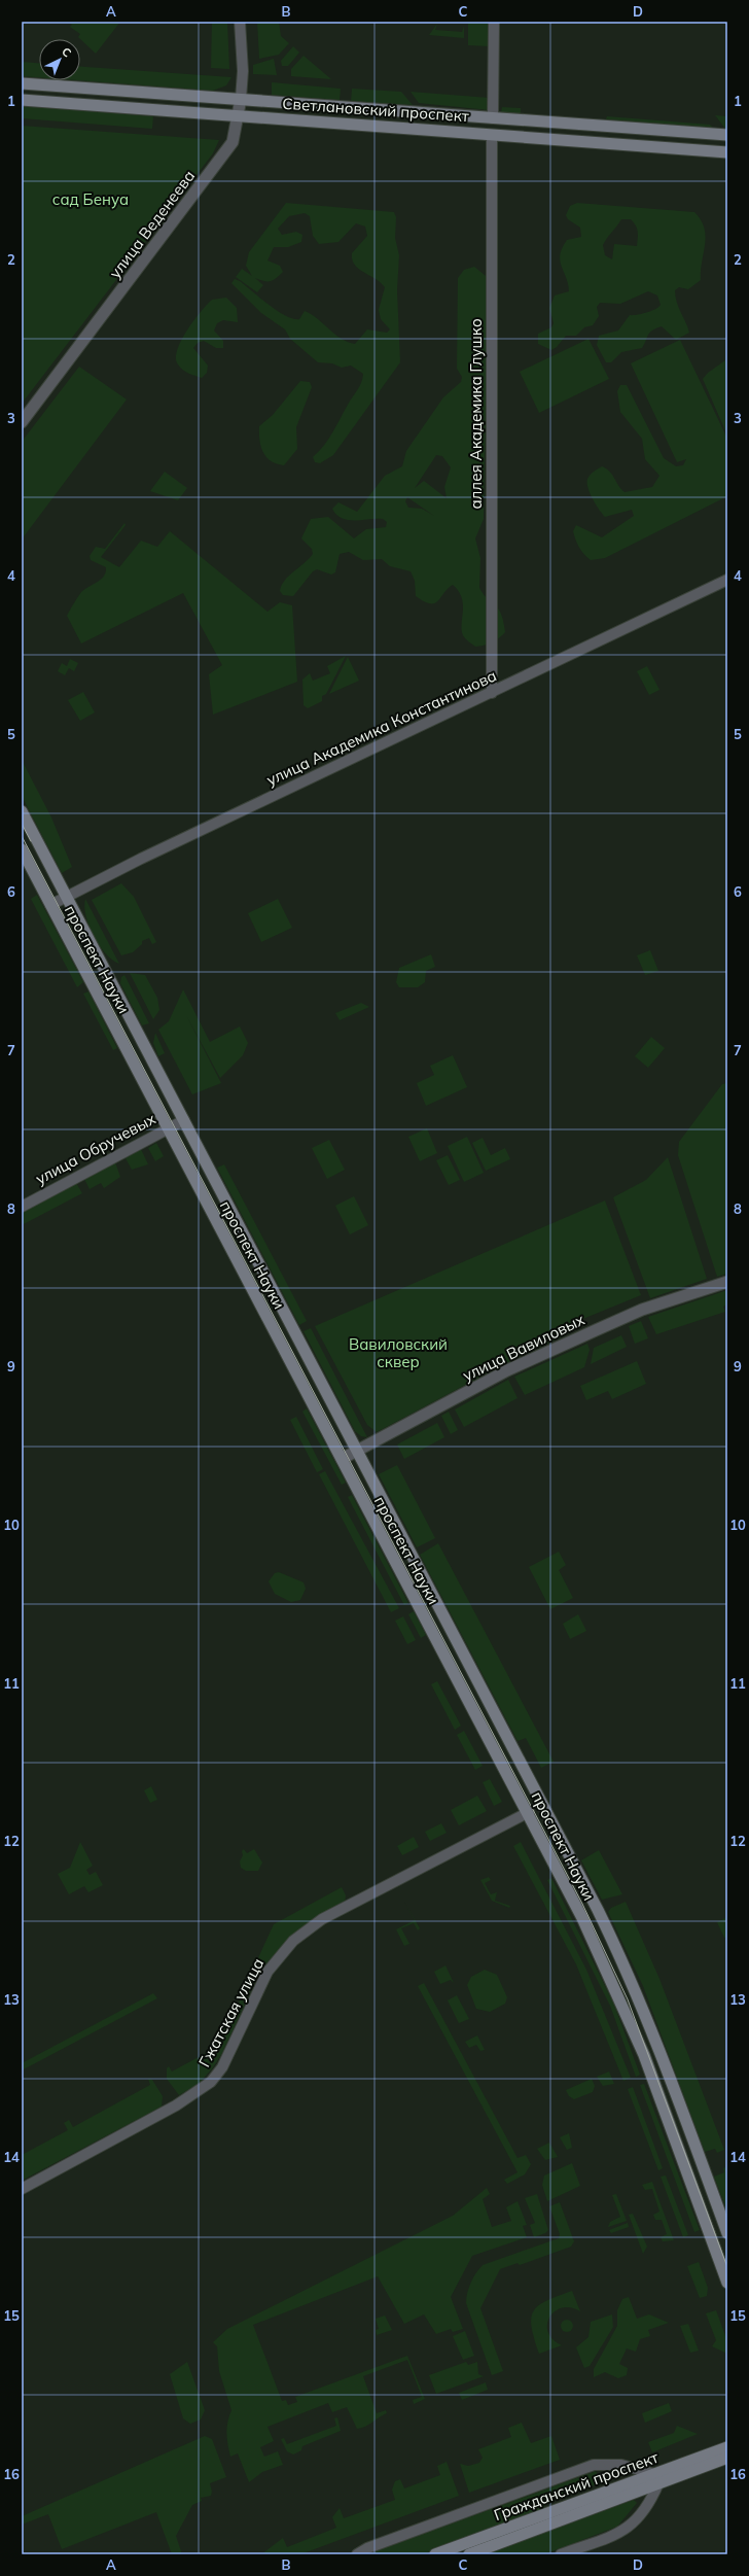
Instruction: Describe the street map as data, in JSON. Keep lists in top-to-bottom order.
{
  "streets": {
    "main road": ["Светлановский проспект", "проспект Науки", "Гражданский проспект"],
    "street": [
      "улица Веденеева",
      "аллея Академика Глушко",
      "улица Академика Константинова",
      "улица Обручевых",
      "улица Вавиловых",
      "Гжатская улица"
    ]
  },
  "crossings": [
    ["Светлановский проспект", "улица Веденеева"],
    ["Светлановский проспект", "аллея Академика Глушко"],
    ["аллея Академика Глушко", "улица Академика Константинова"],
    ["улица Академика Константинова", "проспект Науки"],
    ["проспект Науки", "улица Обручевых"],
    ["проспект Науки", "улица Вавиловых"],
    ["проспект Науки", "Гжатская улица"]
  ],
  "parks": ["сад Бенуа", "Вавиловский сквер"],
  "north": "top right",
  "grid": {
    "columns": [
      "A",
      "B",
      "C",
      "D"
    ],
    "rows": [
      "1",
      "2",
      "3",
      "4",
      "5",
      "6",
      "7",
      "8",
      "9",
      "10",
      "11",
      "12",
      "13",
      "14",
      "15",
      "16"
    ]
  }
}
